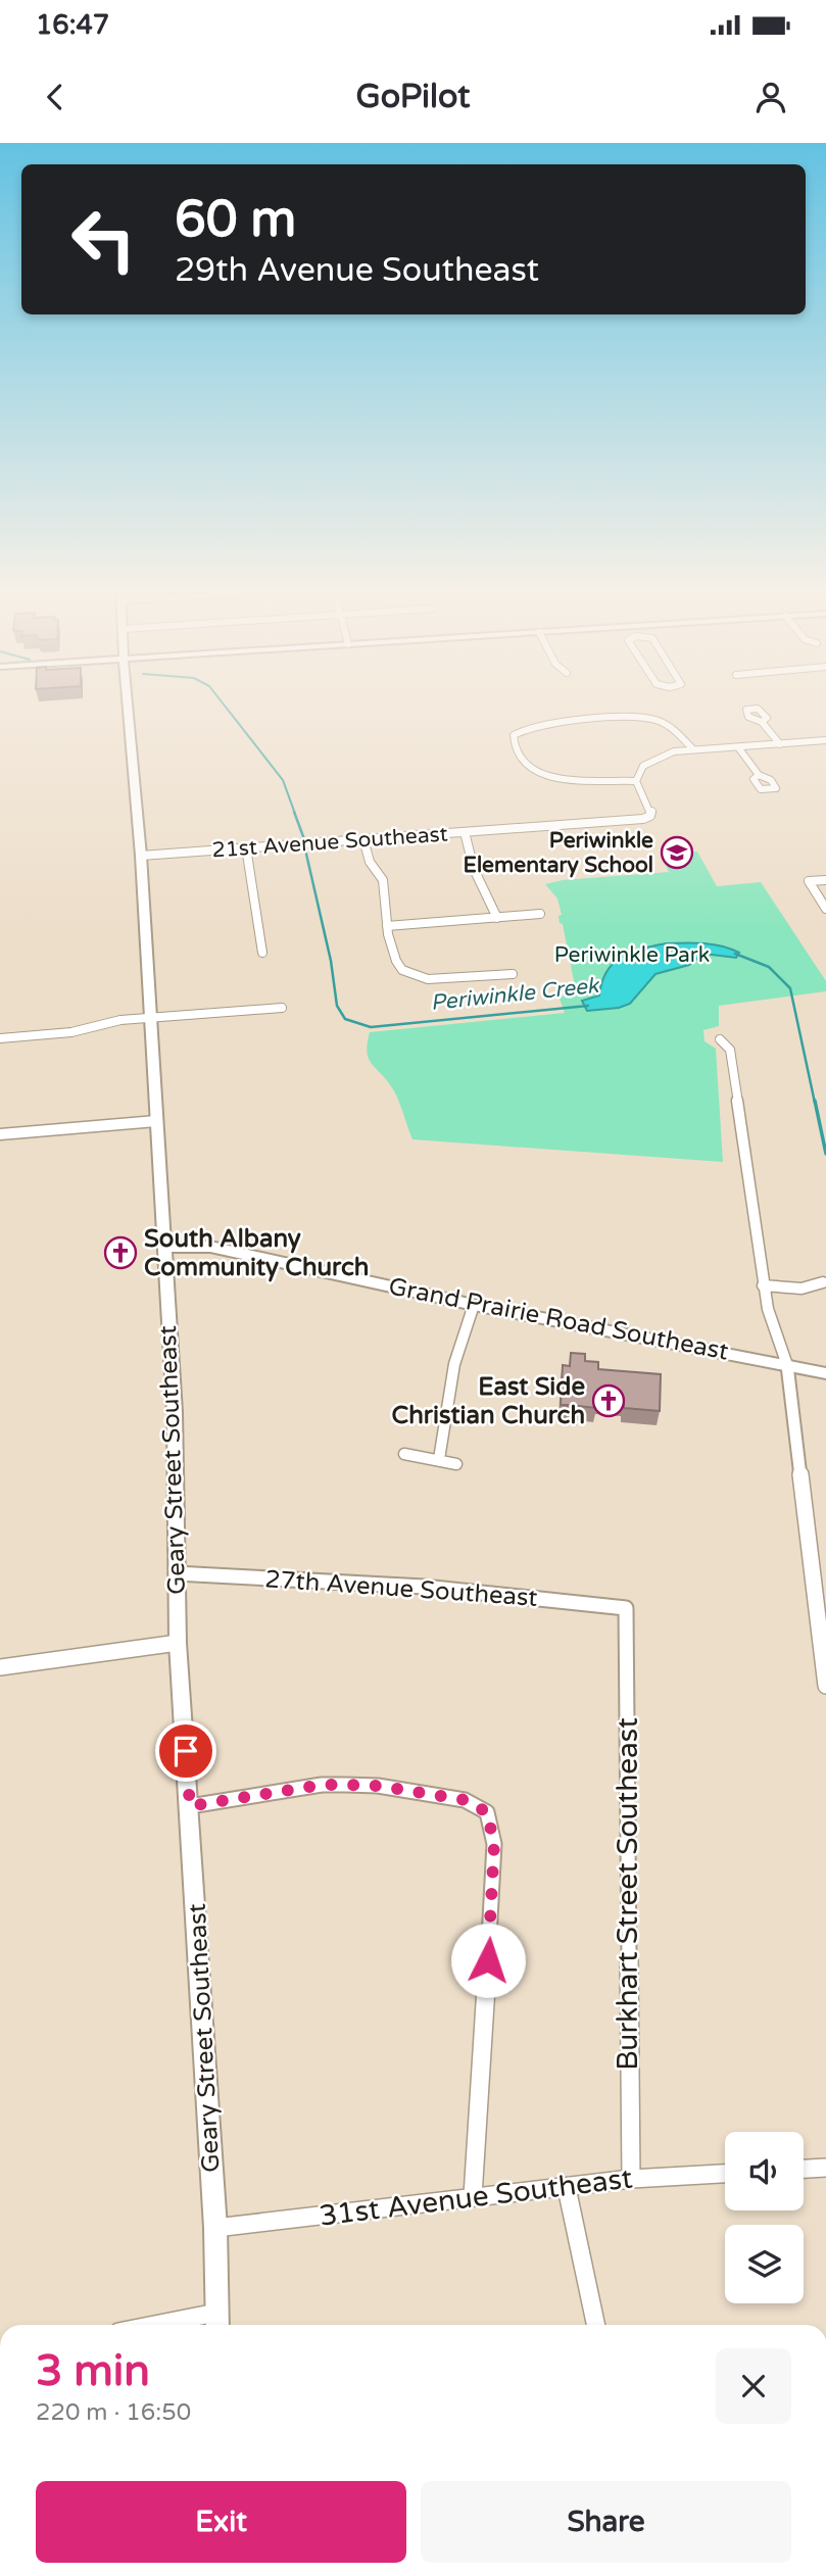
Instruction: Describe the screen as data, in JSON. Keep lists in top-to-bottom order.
{
  "streets": {
    "main road": ["Grand Prairie Road Southeast", "Geary Street Southeast"],
    "street": [
      "21st Avenue Southeast",
      "27th Avenue Southeast",
      "Burkhart Street Southeast",
      "31st Avenue Southeast"
    ]
  },
  "crossings": [
    ["21st Avenue Southeast", "Geary Street Southeast"],
    ["Grand Prairie Road Southeast", "Geary Street Southeast"],
    ["Geary Street Southeast", "27th Avenue Southeast"],
    ["Geary Street Southeast", "31st Avenue Southeast"],
    ["27th Avenue Southeast", "Burkhart Street Southeast"],
    ["Burkhart Street Southeast", "31st Avenue Southeast"]
  ],
  "water": ["Periwinkle Creek"],
  "parks": ["Periwinkle Park"],
  "places": {
    "school or university": ["Periwinkle Elementary School"],
    "church": ["South Albany Community Church", "East Side Christian Church"]
  },
  "page": {
    "status": "16:47",
    "header": "GoPilot",
    "turn": ["60 m", "29th Avenue Southeast"],
    "heading": ["3 min", "220 m · 16:50"],
    "buttons": ["Exit", "Share"]
  }
}
